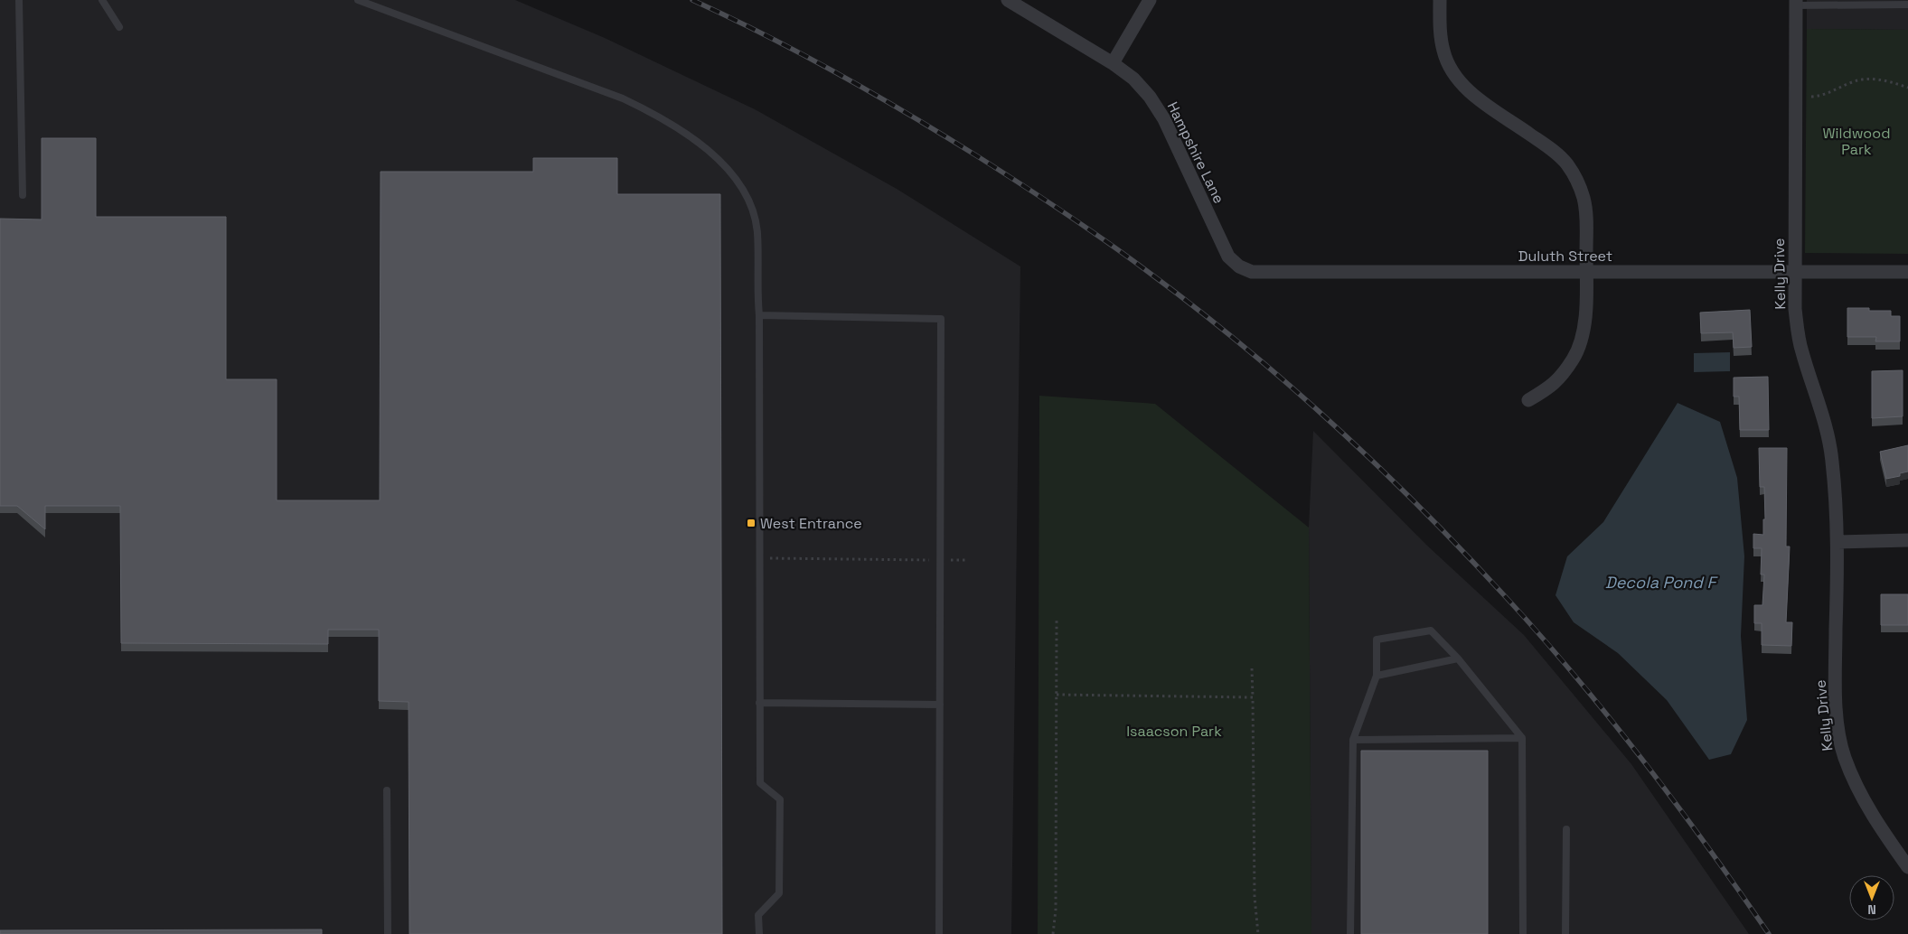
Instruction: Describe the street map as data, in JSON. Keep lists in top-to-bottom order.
{
  "streets": {
    "street": ["Hampshire Lane", "Duluth Street", "Kelly Drive"]
  },
  "crossings": [
    ["Hampshire Lane", "Duluth Street"],
    ["Duluth Street", "Kelly Drive"]
  ],
  "water": ["Decola Pond F"],
  "parks": ["Wildwood Park", "Isaacson Park"],
  "places": {
    "transit": ["West Entrance"]
  },
  "north": "bottom"
}
